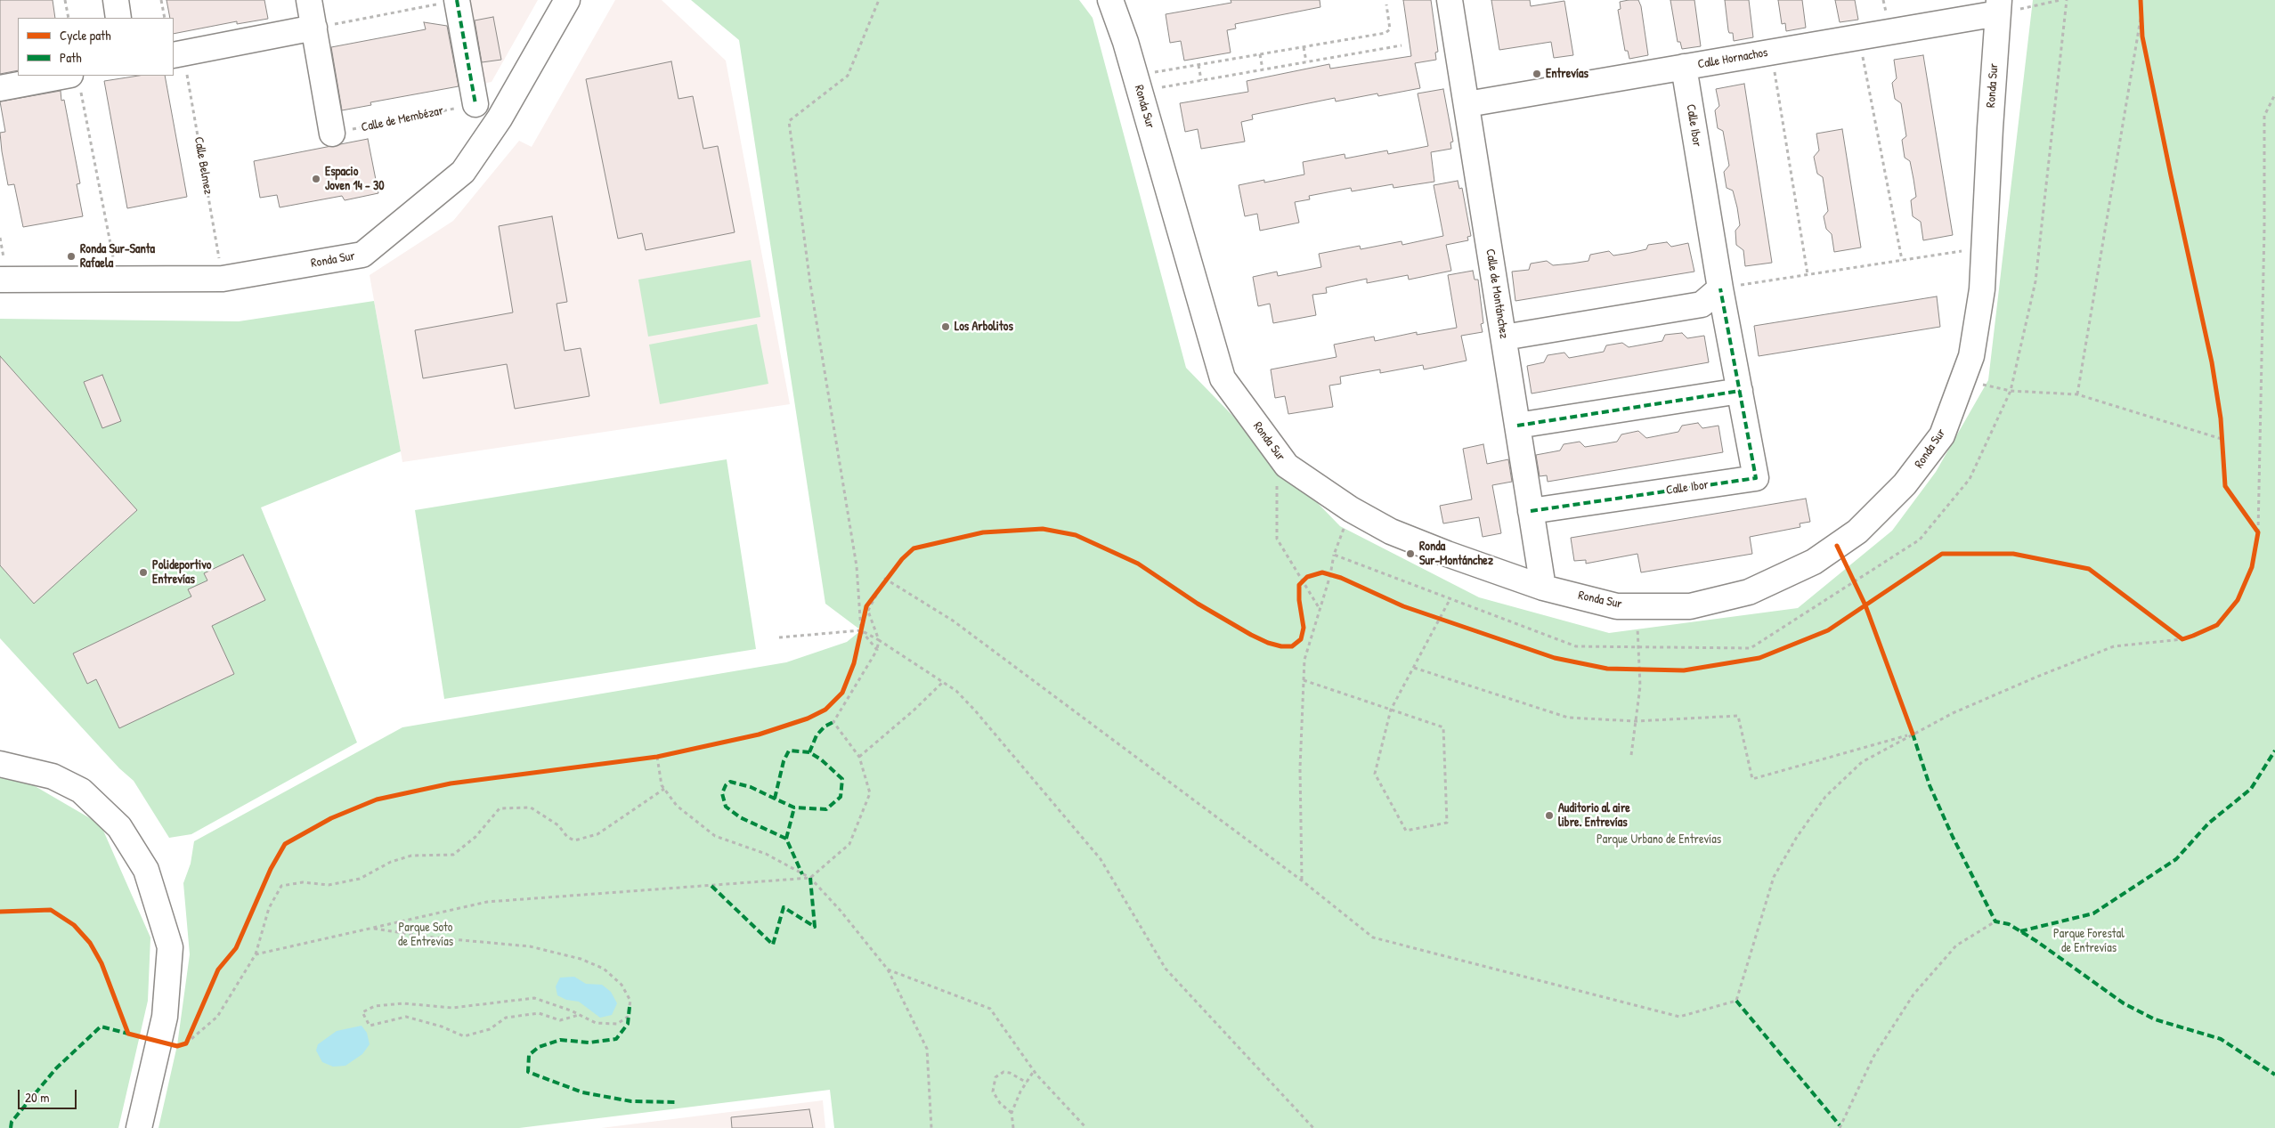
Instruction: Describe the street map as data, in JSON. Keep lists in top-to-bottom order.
{
  "streets": {
    "street": [
      "Calle Hornachos",
      "Ronda Sur",
      "Calle Ibor",
      "Calle de Montánchez"
    ],
    "path": ["Calle de Membézar", "Calle Belmez"]
  },
  "crossings": [
    ["Calle Hornachos", "Ronda Sur"],
    ["Calle Hornachos", "Calle Ibor"],
    ["Calle Hornachos", "Calle de Montánchez"],
    ["Ronda Sur", "Calle Belmez"],
    ["Ronda Sur", "Calle de Montánchez"],
    ["Calle Ibor", "Calle de Montánchez"]
  ],
  "parks": ["Parque Urbano de Entrevías", "Parque Soto de Entrevías", "Parque Forestal de Entrevías"],
  "places": [
    "Entrevías",
    "Espacio Joven 14 - 30",
    "Ronda Sur-Santa Rafaela",
    "Los Arbolitos",
    "Ronda Sur-Montánchez",
    "Polideportivo Entrevías",
    "Auditorio al aire libre. Entrevías"
  ],
  "legend": ["Cycle path", "Path"],
  "scale_bar": "20 m"
}
